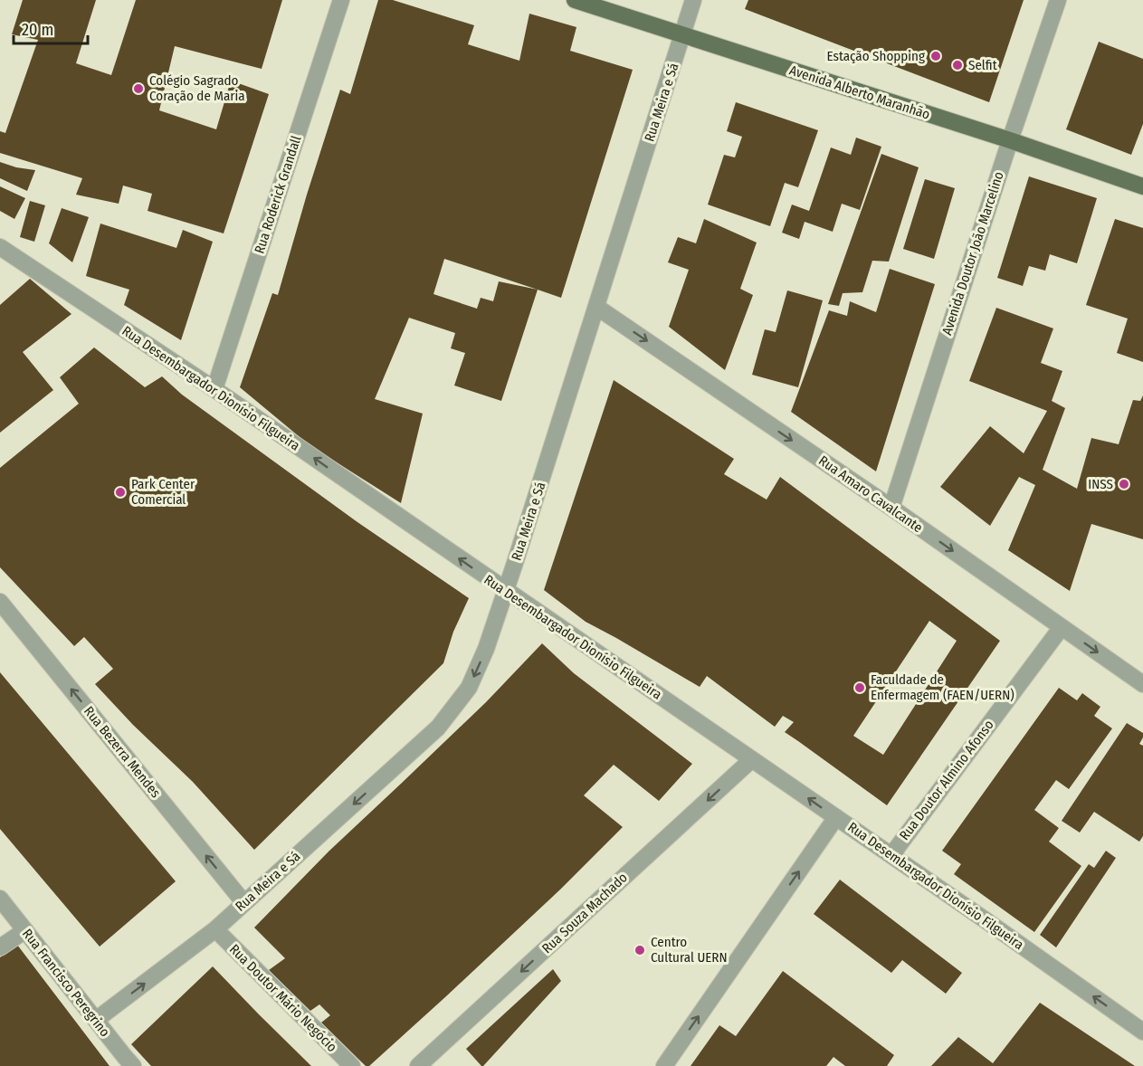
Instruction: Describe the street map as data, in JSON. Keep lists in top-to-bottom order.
{
  "streets": {
    "main road": ["Avenida Alberto Maranhão"],
    "street": [
      "Rua Meira e Sá",
      "Rua Roderick Grandall",
      "Avenida Doutor João Marcelino",
      "Rua Desembargador Dionísio Filgueira",
      "Rua Amaro Cavalcante",
      "Rua Bezerra Mendes",
      "Rua Doutor Almino Afonso",
      "Rua Souza Machado",
      "Rua Francisco Peregrino",
      "Rua Doutor Mário Negócio"
    ]
  },
  "crossings": [
    ["Avenida Alberto Maranhão", "Rua Meira e Sá"],
    ["Avenida Alberto Maranhão", "Avenida Doutor João Marcelino"],
    ["Rua Meira e Sá", "Rua Desembargador Dionísio Filgueira"],
    ["Rua Meira e Sá", "Rua Amaro Cavalcante"],
    ["Rua Meira e Sá", "Rua Bezerra Mendes"],
    ["Rua Meira e Sá", "Rua Francisco Peregrino"],
    ["Rua Meira e Sá", "Rua Doutor Mário Negócio"],
    ["Rua Roderick Grandall", "Rua Desembargador Dionísio Filgueira"],
    ["Avenida Doutor João Marcelino", "Rua Amaro Cavalcante"],
    ["Rua Desembargador Dionísio Filgueira", "Rua Doutor Almino Afonso"],
    ["Rua Desembargador Dionísio Filgueira", "Rua Souza Machado"],
    ["Rua Amaro Cavalcante", "Rua Doutor Almino Afonso"]
  ],
  "one_way": ["Rua Desembargador Dionísio Filgueira", "Rua Amaro Cavalcante", "Rua Bezerra Mendes"],
  "places": [
    "Estação Shopping",
    "Selfit",
    "Colégio Sagrado Coração de Maria",
    "INSS",
    "Park Center Comercial",
    "Faculdade de Enfermagem (FAEN/UERN)",
    "Centro Cultural UERN"
  ],
  "scale_bar": "20 m"
}
